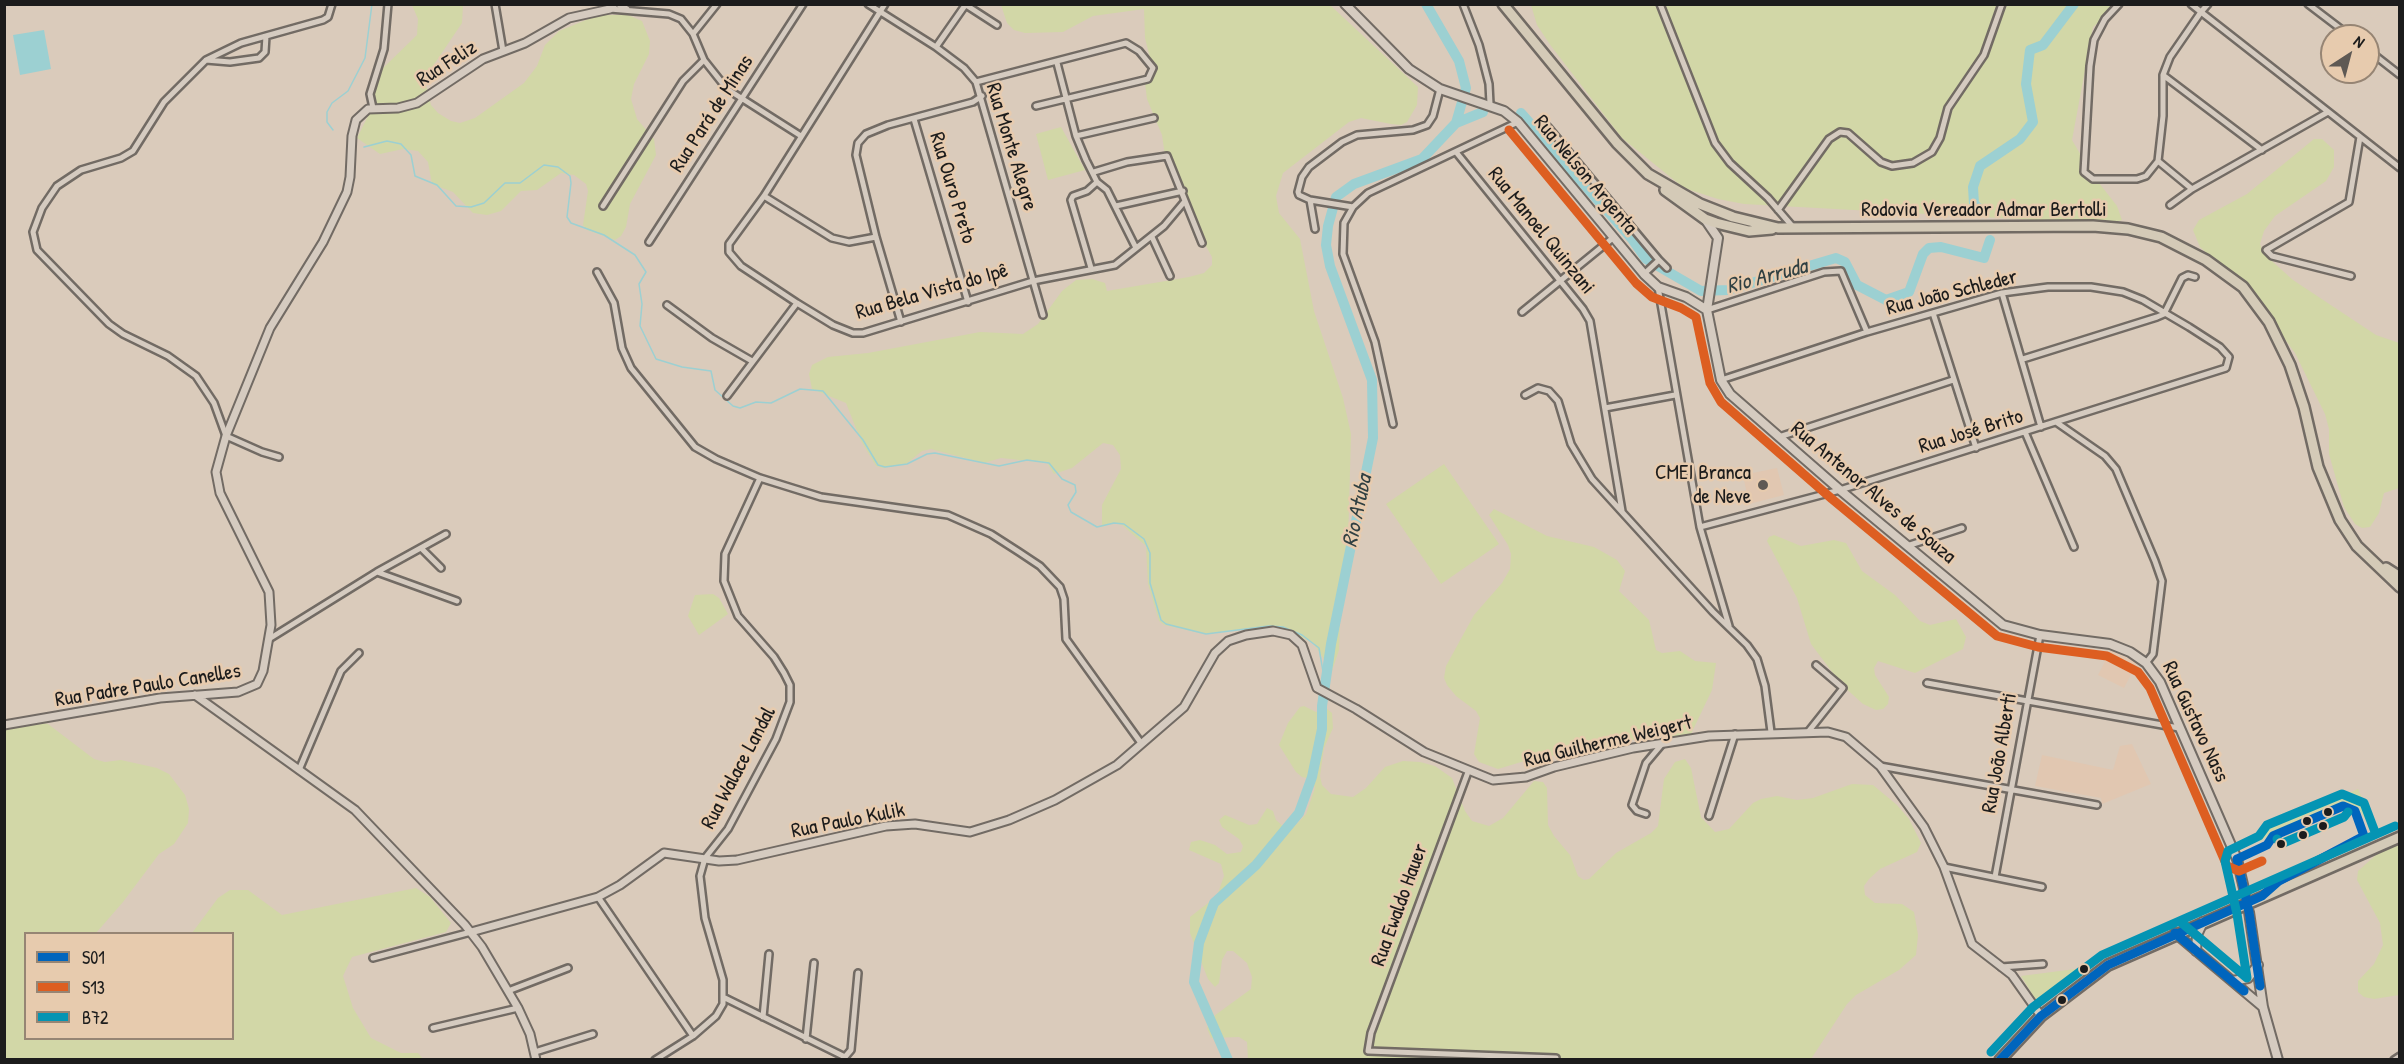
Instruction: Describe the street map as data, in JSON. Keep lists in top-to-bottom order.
{
  "streets": {
    "highway": ["Rodovia Vereador Admar Bertolli"],
    "main road": ["Rua Nelson Argenta", "Rua Antenor Alves de Souza", "Rua Gustavo Nass"],
    "street": [
      "Rua Feliz",
      "Rua Pará de Minas",
      "Rua Monte Alegre",
      "Rua Ouro Preto",
      "Rua Manoel Quinzani",
      "Rua Bela Vista do Ipê",
      "Rua João Schleder",
      "Rua José Brito",
      "Rua Padre Paulo Canelles",
      "Rua Guilherme Weigert",
      "Rua João Alberti",
      "Rua Walace Landal",
      "Rua Paulo Kulik",
      "Rua Ewaldo Hauer"
    ]
  },
  "crossings": [
    ["Rua Feliz", "Rua Padre Paulo Canelles"],
    ["Rua Monte Alegre", "Rua Bela Vista do Ipê"],
    ["Rua Nelson Argenta", "Rua Antenor Alves de Souza"],
    ["Rua Ouro Preto", "Rua Bela Vista do Ipê"],
    ["Rua João Schleder", "Rua José Brito"],
    ["Rua João Schleder", "Rua Antenor Alves de Souza"],
    ["Rua José Brito", "Rua Antenor Alves de Souza"],
    ["Rua José Brito", "Rua Gustavo Nass"],
    ["Rua Antenor Alves de Souza", "Rua Gustavo Nass"],
    ["Rua Antenor Alves de Souza", "Rua João Alberti"],
    ["Rua Guilherme Weigert", "Rua Paulo Kulik"],
    ["Rua Guilherme Weigert", "Rua Ewaldo Hauer"],
    ["Rua Walace Landal", "Rua Paulo Kulik"]
  ],
  "water": ["Rio Arruda", "Rio Atuba"],
  "places": ["CMEI Branca de Neve"],
  "lines": ["transit line S13", "transit line B72", "transit line S01"],
  "legend": ["S01", "S13", "B72"],
  "north": "top right"
}
